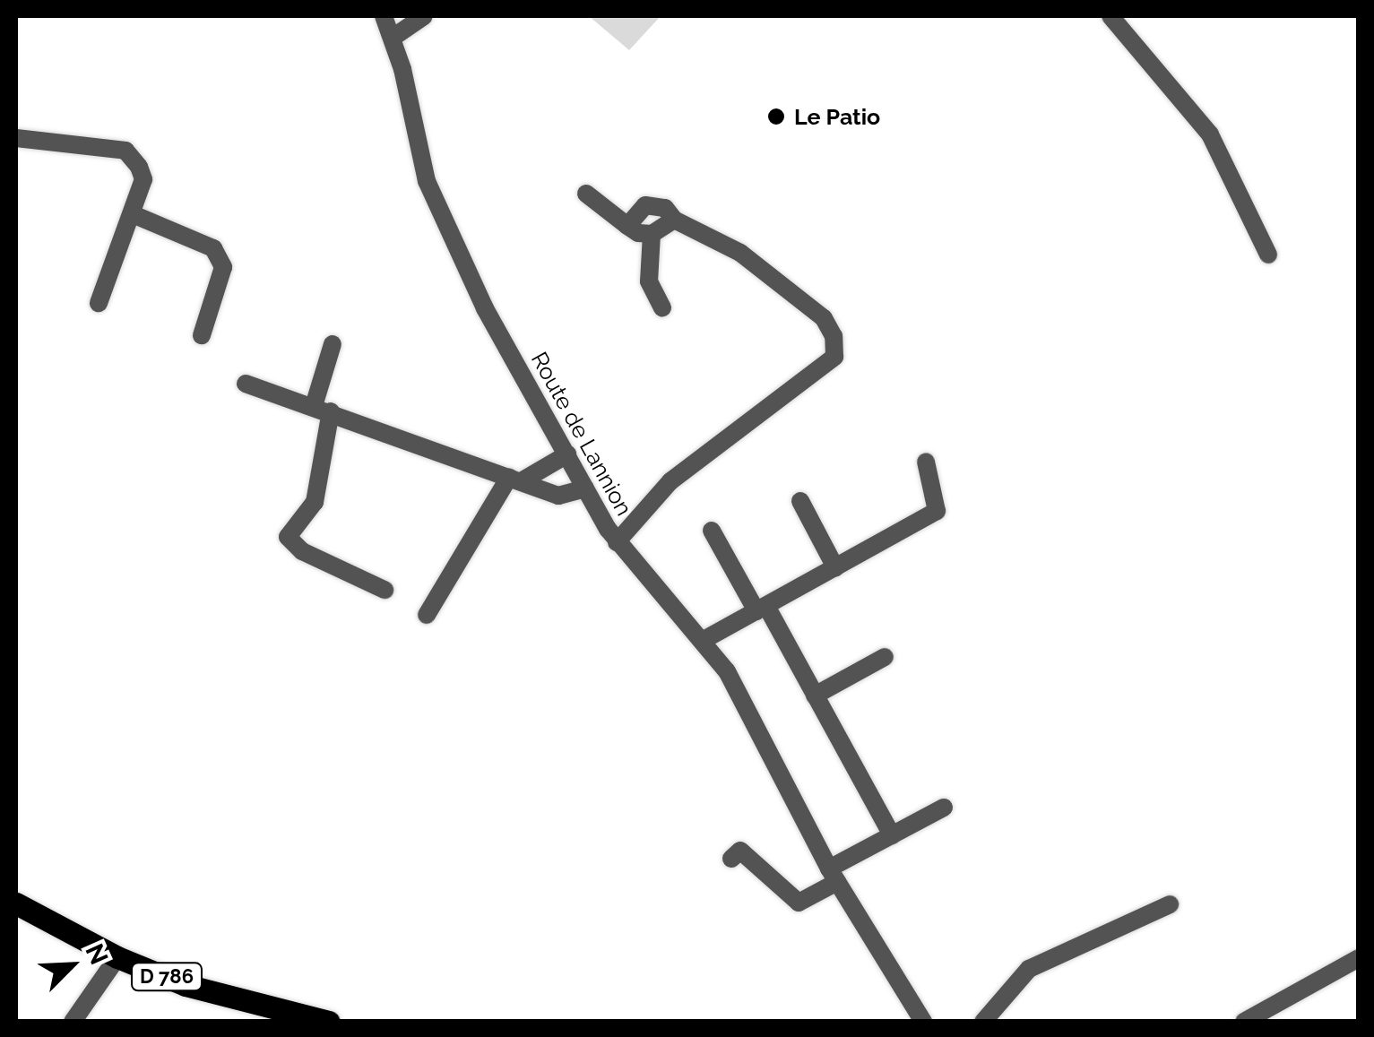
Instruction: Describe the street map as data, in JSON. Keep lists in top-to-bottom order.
{
  "streets": {
    "main road": ["D 786"],
    "street": ["Route de Lannion"]
  },
  "places": ["Le Patio"],
  "north": "top right"
}
